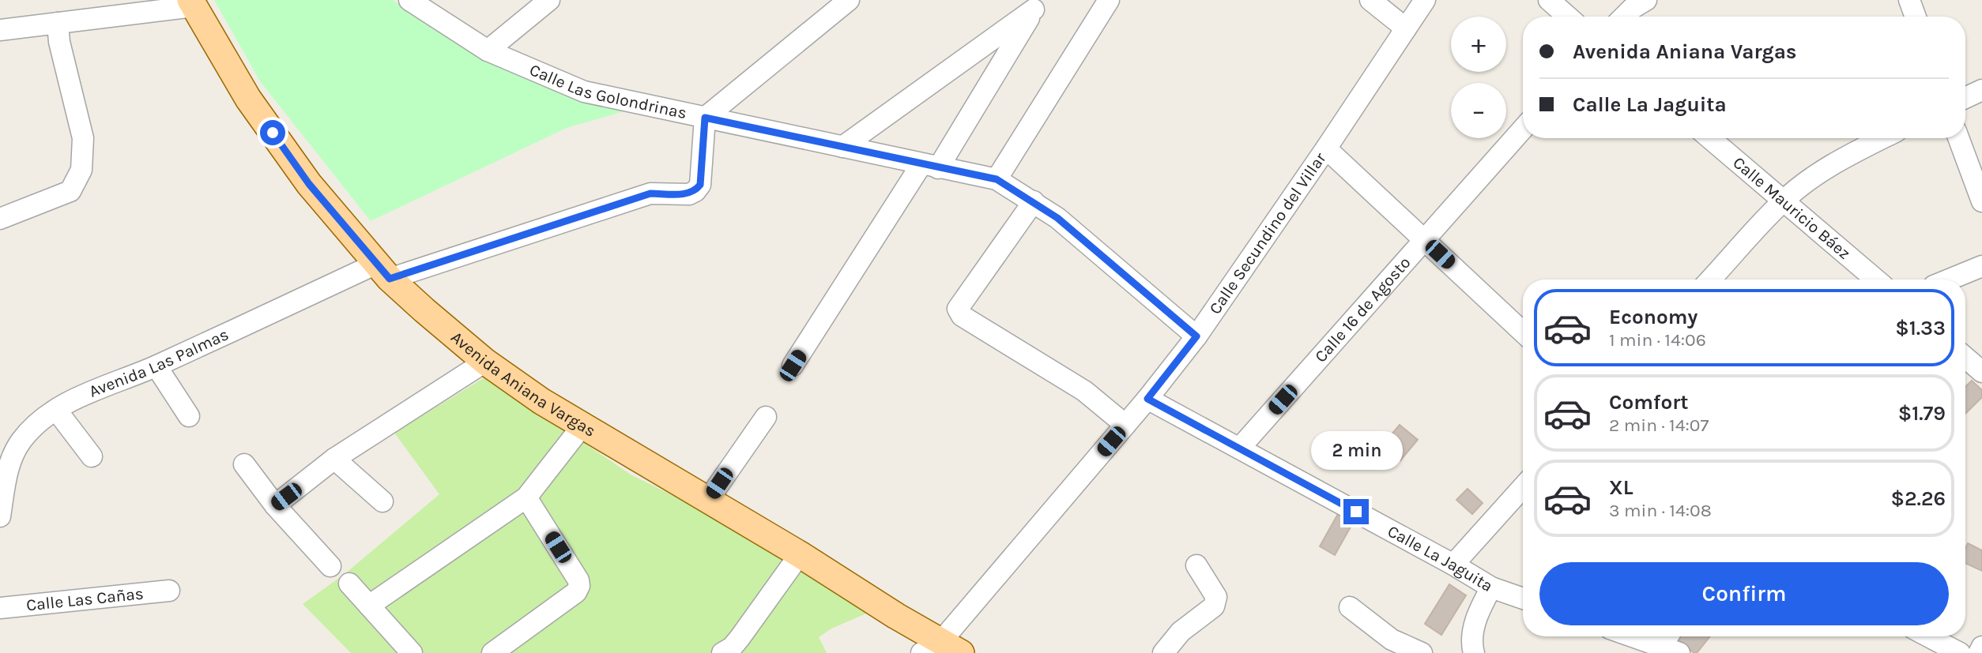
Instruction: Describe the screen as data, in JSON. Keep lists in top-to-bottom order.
{
  "streets": {
    "main road": ["Avenida Aniana Vargas"],
    "street": [
      "Calle Las Golondrinas",
      "Calle Mauricio Báez",
      "Calle Secundino del Villar",
      "Calle 16 de Agosto",
      "Avenida Las Palmas",
      "Calle La Jaguita",
      "Calle Las Cañas"
    ]
  },
  "crossings": [
    ["Calle Las Golondrinas", "Calle Secundino del Villar"],
    ["Calle Las Golondrinas", "Avenida Las Palmas"],
    ["Calle Secundino del Villar", "Avenida Aniana Vargas"],
    ["Calle Secundino del Villar", "Calle La Jaguita"],
    ["Calle 16 de Agosto", "Calle La Jaguita"],
    ["Avenida Las Palmas", "Avenida Aniana Vargas"]
  ],
  "page": {
    "map_buttons": ["+", "−"],
    "banner": ["Avenida Aniana Vargas", "Calle La Jaguita"],
    "list": [
      {
        "name": "Economy",
        "note": "1 min · 14:06",
        "value": "$1.33"
      },
      {
        "name": "Comfort",
        "note": "2 min · 14:07",
        "value": "$1.79"
      },
      {
        "name": "XL",
        "note": "3 min · 14:08",
        "value": "$2.26"
      }
    ],
    "bubble": "2 min",
    "buttons": "Confirm"
  }
}
